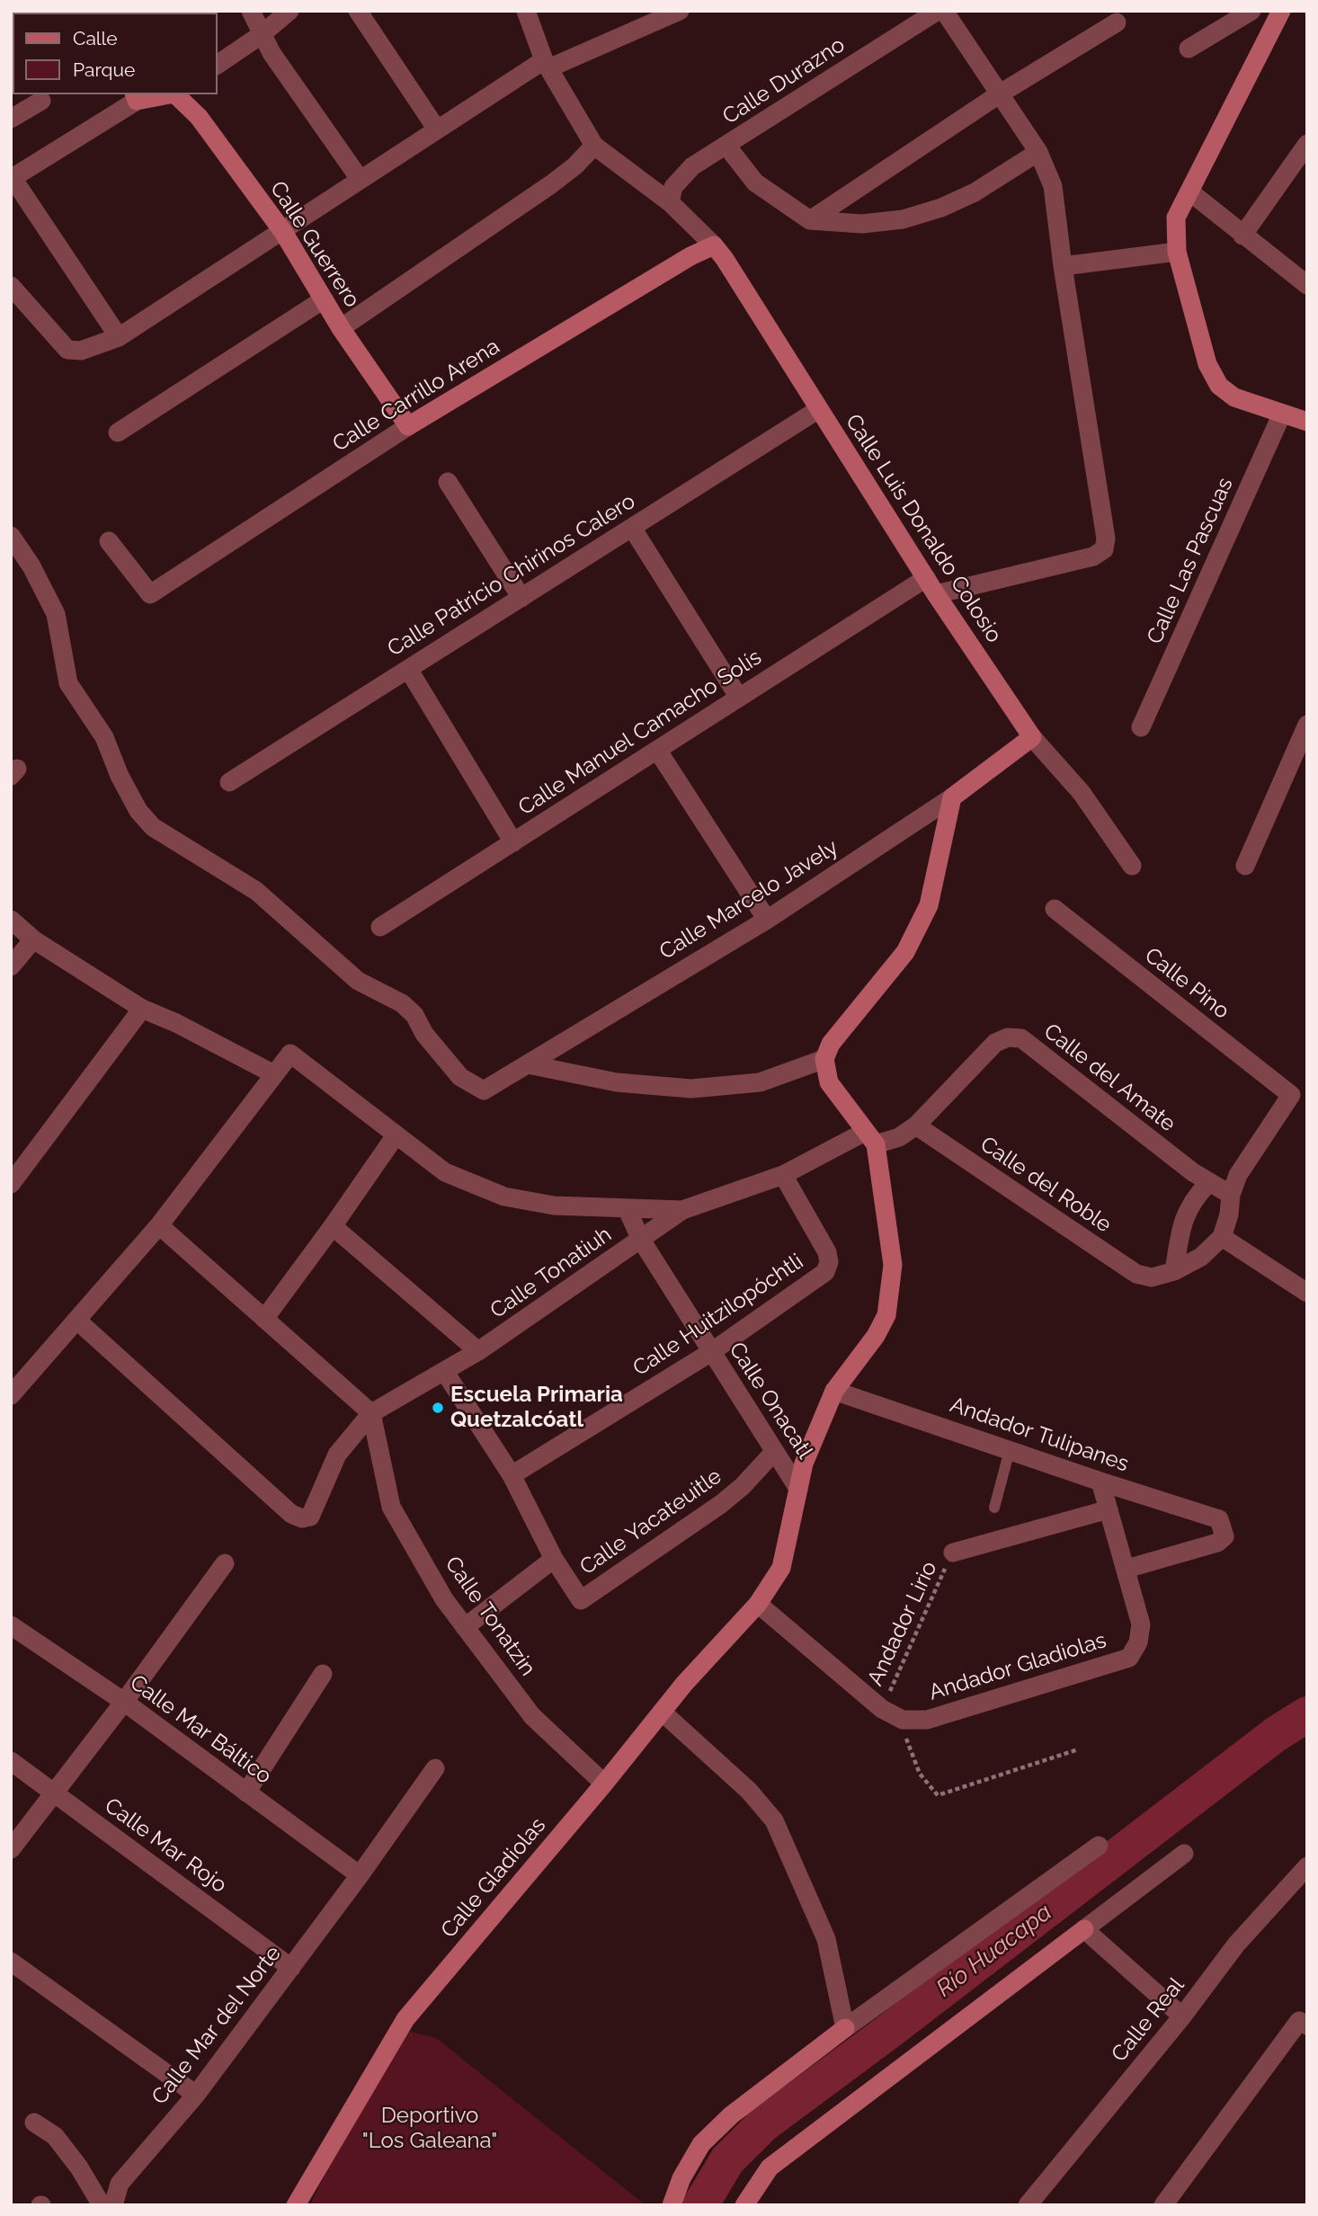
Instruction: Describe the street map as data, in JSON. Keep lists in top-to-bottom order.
{
  "streets": {
    "street": [
      "Calle Durazno",
      "Calle Guerrero",
      "Calle Carrillo Arena",
      "Calle Luis Donaldo Colosio",
      "Calle Las Pascuas",
      "Calle Patricio Chirinos Calero",
      "Calle Manuel Camacho Solís",
      "Calle Marcelo Javely",
      "Calle Pino",
      "Calle del Amate",
      "Calle del Roble",
      "Calle Tonatiuh",
      "Calle Huitzilopóchtli",
      "Calle Onacatl",
      "Andador Tulipanes",
      "Calle Yacateuitle",
      "Calle Tonatzin",
      "Andador Gladiolas",
      "Calle Mar Báltico",
      "Calle Mar Rojo",
      "Calle Gladiolas",
      "Calle Real",
      "Calle Mar del Norte"
    ],
    "path": ["Andador Lirio"]
  },
  "crossings": [
    ["Calle Guerrero", "Calle Carrillo Arena"],
    ["Calle Carrillo Arena", "Calle Luis Donaldo Colosio"],
    ["Calle Luis Donaldo Colosio", "Calle Patricio Chirinos Calero"],
    ["Calle Luis Donaldo Colosio", "Calle Manuel Camacho Solís"],
    ["Calle Luis Donaldo Colosio", "Calle Marcelo Javely"],
    ["Calle Pino", "Calle del Amate"],
    ["Calle del Amate", "Calle del Roble"],
    ["Calle del Amate", "Calle Tonatiuh"],
    ["Calle del Amate", "Calle Huitzilopóchtli"],
    ["Calle del Amate", "Calle Gladiolas"],
    ["Calle Tonatiuh", "Calle Onacatl"],
    ["Calle Tonatiuh", "Calle Yacateuitle"],
    ["Calle Tonatiuh", "Calle Tonatzin"],
    ["Calle Huitzilopóchtli", "Calle Onacatl"],
    ["Calle Huitzilopóchtli", "Calle Yacateuitle"],
    ["Calle Onacatl", "Calle Yacateuitle"],
    ["Calle Onacatl", "Calle Gladiolas"],
    ["Andador Tulipanes", "Andador Gladiolas"],
    ["Andador Tulipanes", "Calle Gladiolas"],
    ["Calle Tonatzin", "Calle Gladiolas"],
    ["Calle Mar Báltico", "Calle Mar del Norte"],
    ["Calle Mar Rojo", "Calle Mar del Norte"]
  ],
  "water": ["Río Huacapa"],
  "parks": ["Deportivo \"Los Galeana\""],
  "places": ["Escuela Primaria Quetzalcóatl"],
  "legend": ["Calle", "Parque"]
}
